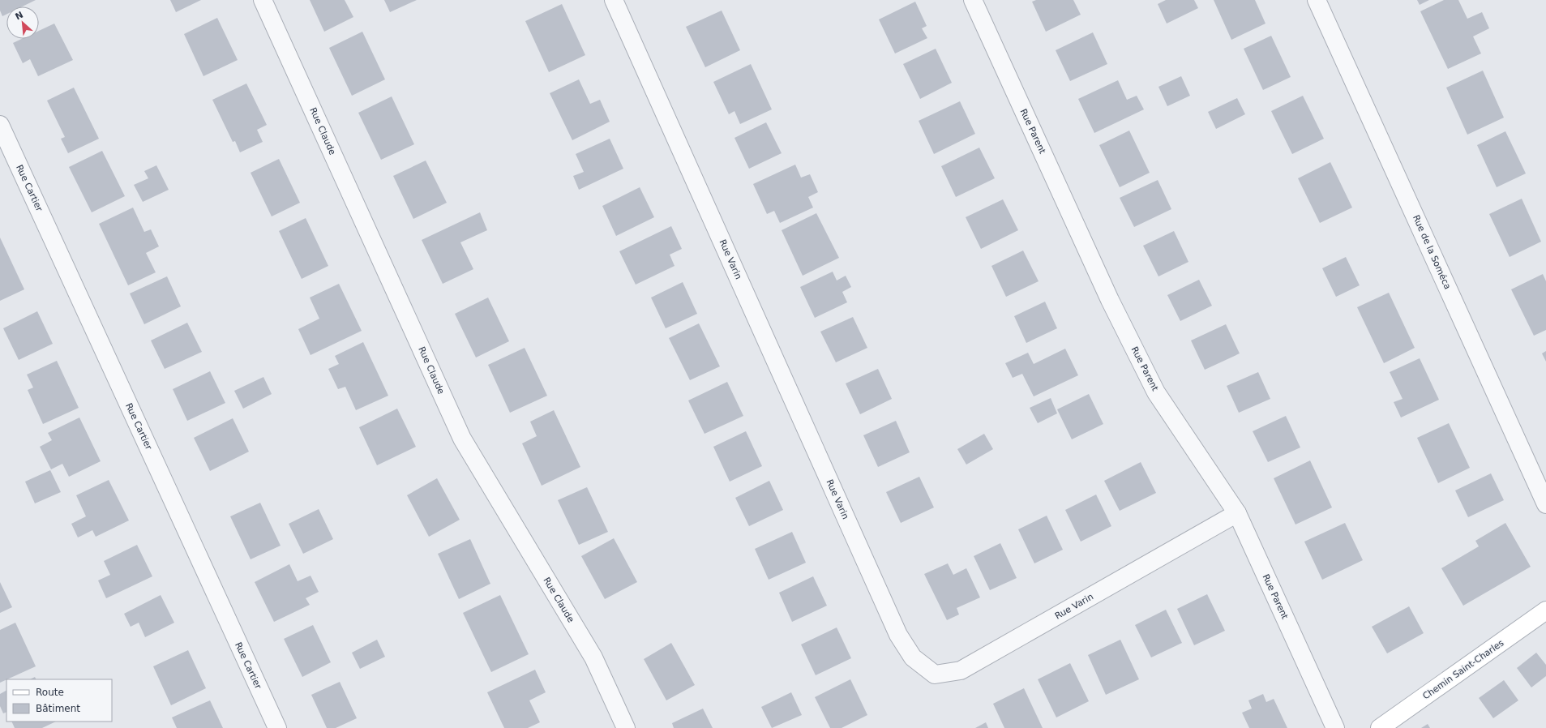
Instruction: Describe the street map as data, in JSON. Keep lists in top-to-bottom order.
{
  "streets": {
    "main road": ["Chemin Saint-Charles"],
    "street": [
      "Rue Claude",
      "Rue Parent",
      "Rue Cartier",
      "Rue de la Soméca",
      "Rue Varin"
    ]
  },
  "crossings": [
    ["Rue Parent", "Rue Varin"]
  ],
  "legend": ["Route", "Bâtiment"],
  "north": "top left"
}
